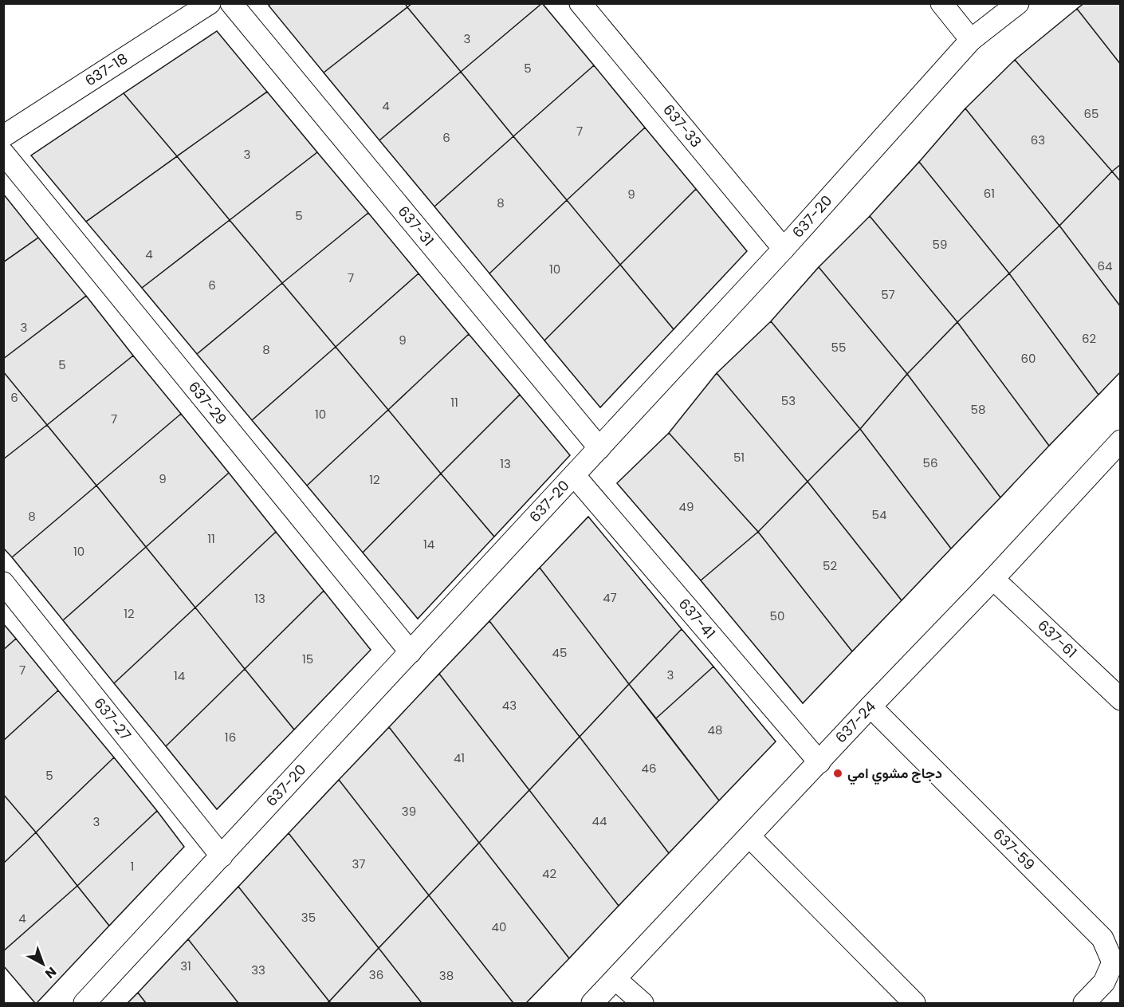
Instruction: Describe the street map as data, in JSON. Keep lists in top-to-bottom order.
{
  "streets": {
    "street": [
      "637-18",
      "637-33",
      "637-20",
      "637-31",
      "637-29",
      "637-41",
      "637-61",
      "637-27",
      "637-24",
      "637-59"
    ]
  },
  "crossings": [
    ["637-33", "637-20"],
    ["637-20", "637-31"],
    ["637-20", "637-29"],
    ["637-20", "637-41"],
    ["637-20", "637-27"],
    ["637-41", "637-24"],
    ["637-61", "637-24"],
    ["637-24", "637-59"]
  ],
  "places": ["دجاج مشوي امي"],
  "house_numbers": [
    "3",
    "5",
    "4",
    "65",
    "7",
    "6",
    "63",
    "3",
    "61",
    "9",
    "8",
    "5",
    "59",
    "4",
    "64",
    "10",
    "7",
    "6",
    "57",
    "3",
    "62",
    "9",
    "55",
    "8",
    "60",
    "5",
    "6",
    "53",
    "11",
    "58",
    "10",
    "7",
    "51",
    "56",
    "13",
    "9",
    "12",
    "49",
    "54",
    "8",
    "11",
    "14",
    "10",
    "52",
    "47",
    "13",
    "12",
    "50",
    "45",
    "15",
    "7",
    "3",
    "14",
    "43",
    "48",
    "16",
    "41",
    "46",
    "5",
    "39",
    "44",
    "3",
    "37",
    "1",
    "42",
    "35",
    "4",
    "40",
    "31",
    "33",
    "36",
    "38"
  ],
  "north": "bottom right"
}
